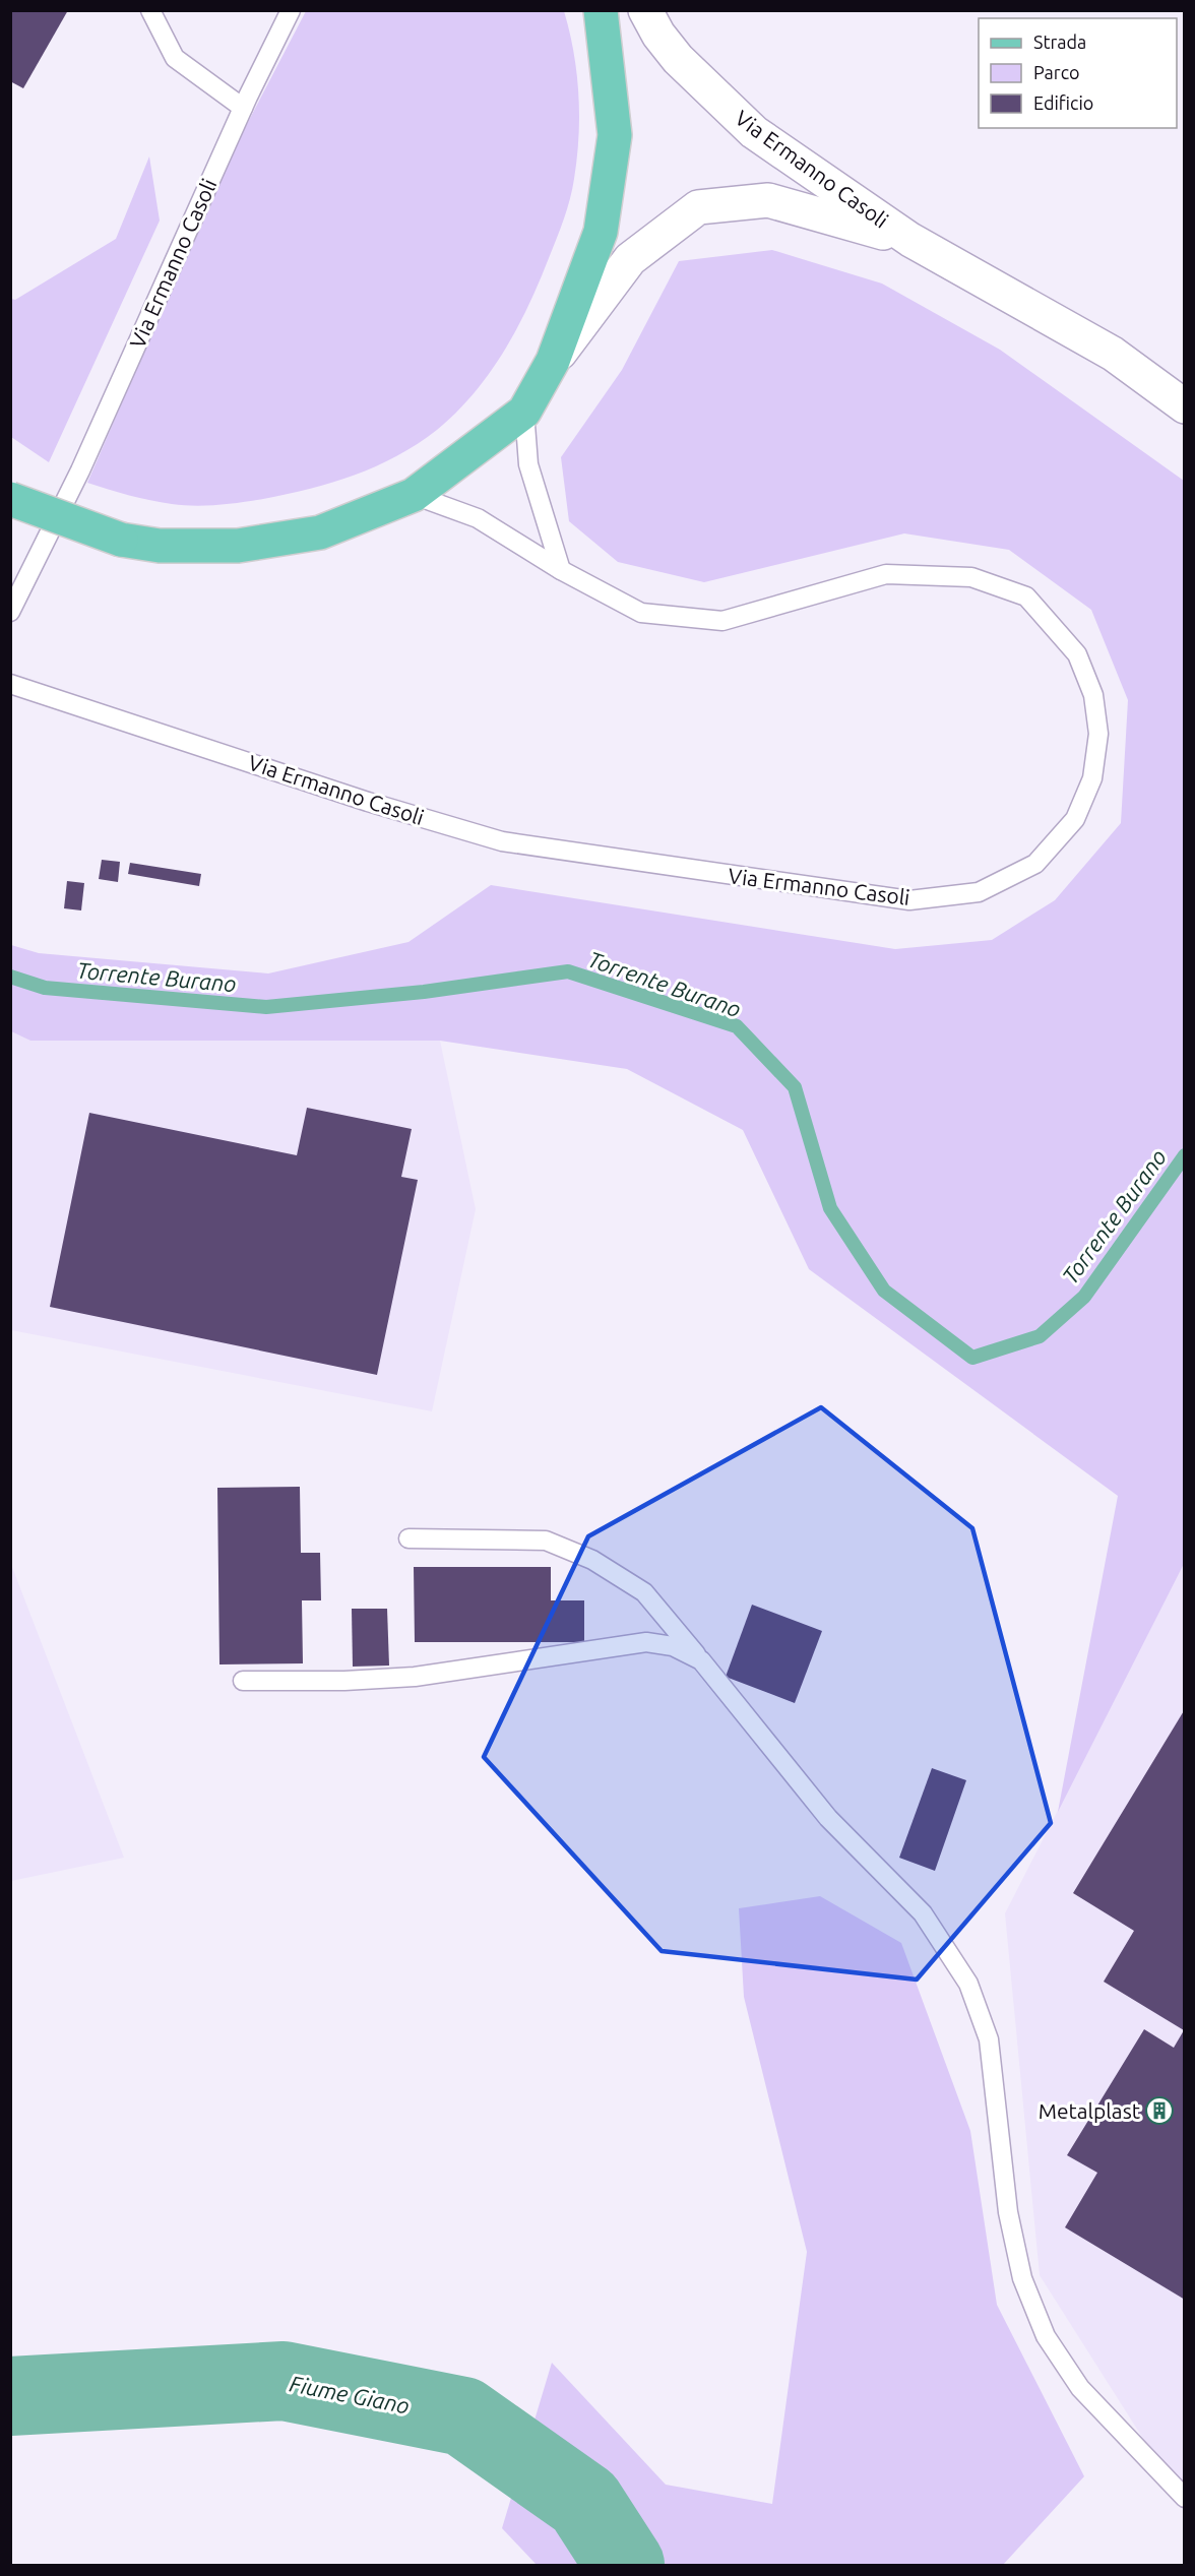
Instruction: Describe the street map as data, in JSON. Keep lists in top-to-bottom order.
{
  "streets": {
    "main road": ["Via Ermanno Casoli"]
  },
  "water": ["Torrente Burano", "Fiume Giano"],
  "places": {
    "building": ["Metalplast"]
  },
  "legend": ["Strada", "Parco", "Edificio"]
}
